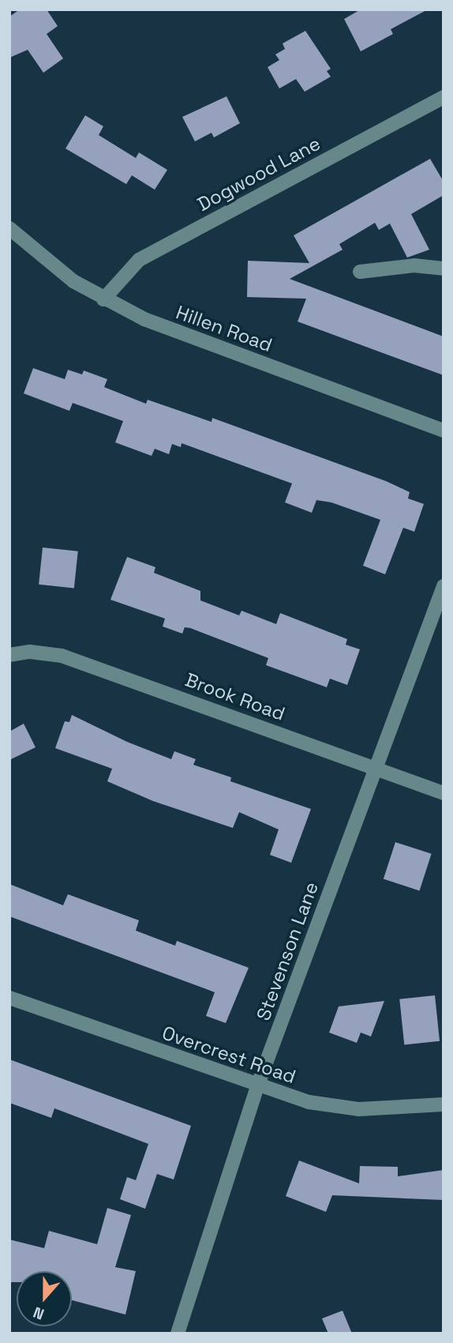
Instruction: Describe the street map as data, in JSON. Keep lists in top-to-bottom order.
{
  "streets": {
    "street": [
      "Dogwood Lane",
      "Hillen Road",
      "Brook Road",
      "Stevenson Lane",
      "Overcrest Road"
    ]
  },
  "crossings": [
    ["Dogwood Lane", "Hillen Road"],
    ["Brook Road", "Stevenson Lane"],
    ["Stevenson Lane", "Overcrest Road"]
  ],
  "north": "bottom"
}
